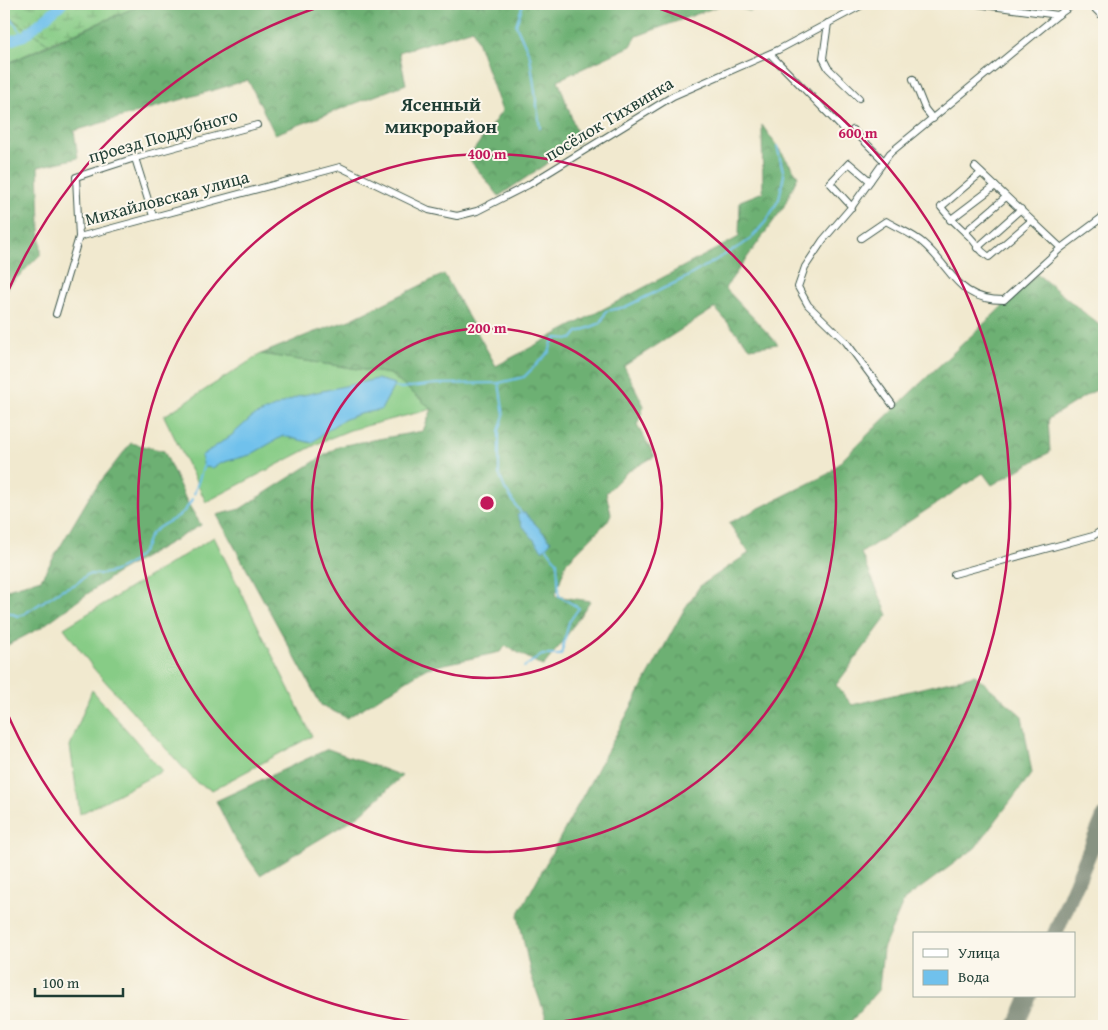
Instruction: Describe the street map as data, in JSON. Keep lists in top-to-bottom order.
{
  "streets": {
    "street": ["посёлок Тихвинка", "проезд Поддубного", "Михайловская улица"]
  },
  "crossings": [
    ["посёлок Тихвинка", "Михайловская улица"],
    ["проезд Поддубного", "Михайловская улица"]
  ],
  "districts": ["Ясенный микрорайон"],
  "legend": ["Улица", "Вода"],
  "scale_bar": "100 m",
  "rings": ["600 m", "400 m", "200 m"]
}
